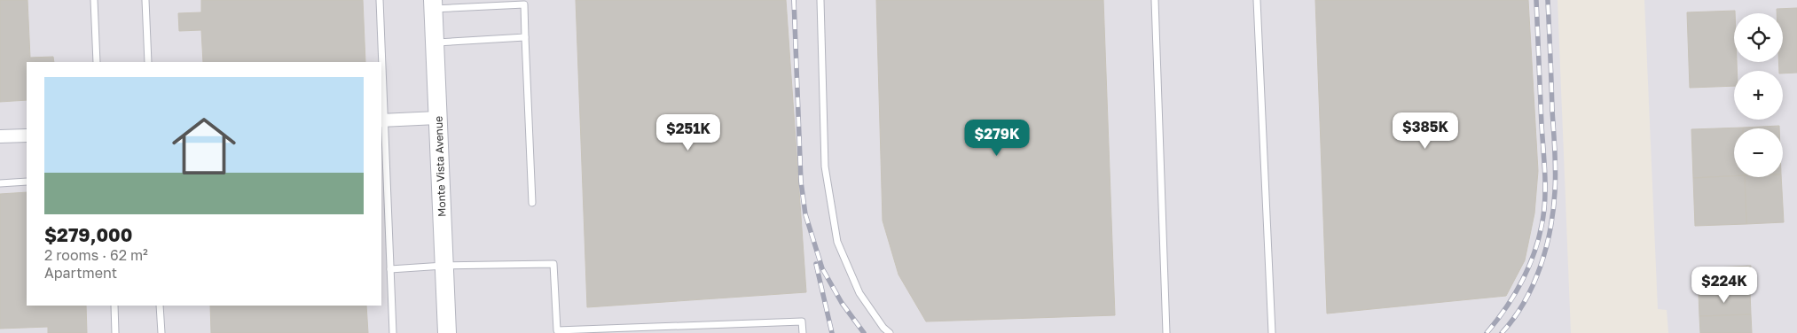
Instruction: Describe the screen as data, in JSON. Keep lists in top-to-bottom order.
{
  "streets": {
    "street": ["Monte Vista Avenue"]
  },
  "page": {
    "map_buttons": ["+", "−"],
    "list": [
      {
        "name": "$279,000",
        "note": "2 rooms · 62 m² · Apartment"
      }
    ],
    "price": [
      "$385K",
      "$251K",
      "$279K",
      "$224K"
    ]
  }
}
